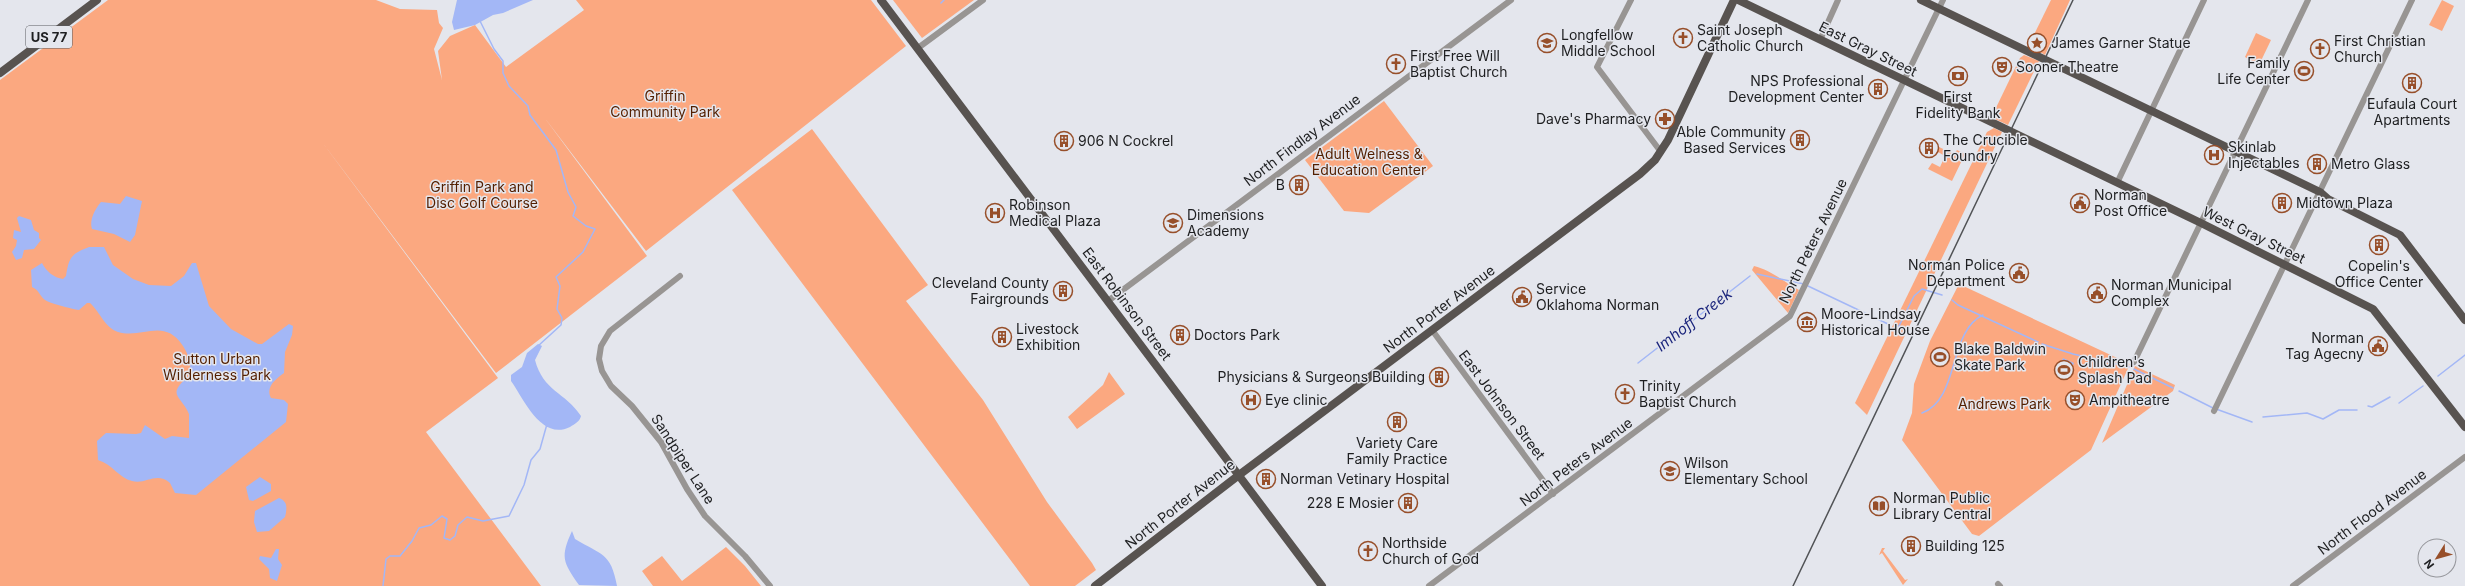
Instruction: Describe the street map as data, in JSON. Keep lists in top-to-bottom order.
{
  "streets": {
    "main road": [
      "US 77",
      "East Gray Street",
      "West Gray Street",
      "East Robinson Street",
      "North Porter Avenue"
    ],
    "street": [
      "North Findlay Avenue",
      "North Peters Avenue",
      "East Johnson Street",
      "Sandpiper Lane",
      "North Flood Avenue"
    ]
  },
  "crossings": [
    ["East Gray Street", "West Gray Street"],
    ["East Gray Street", "North Peters Avenue"],
    ["North Findlay Avenue", "East Robinson Street"],
    ["North Peters Avenue", "East Johnson Street"],
    ["East Robinson Street", "North Porter Avenue"],
    ["North Porter Avenue", "East Johnson Street"]
  ],
  "water": ["Imhoff Creek"],
  "parks": [
    "Griffin Community Park",
    "Adult Welness & Education Center",
    "Griffin Park and Disc Golf Course",
    "Sutton Urban Wilderness Park",
    "Andrews Park"
  ],
  "places": {
    "church": [
      "Saint Joseph Catholic Church",
      "First Christian Church",
      "First Free Will Baptist Church",
      "Trinity Baptist Church",
      "Northside Church of God"
    ],
    "school or university": ["Longfellow Middle School", "Dimensions Academy", "Wilson Elementary School"],
    "place": ["James Garner Statue"],
    "theatre": ["Sooner Theatre", "Ampitheatre"],
    "sports": ["Family Life Center", "Blake Baldwin Skate Park", "Children's Splash Pad"],
    "bank": ["First Fidelity Bank"],
    "building": [
      "Eufaula Court Apartments",
      "NPS Professional Development Center",
      "Able Community Based Services",
      "906 N Cockrel",
      "The Crucible Foundry",
      "Metro Glass",
      "B",
      "Midtown Plaza",
      "Copelin's Office Center",
      "Cleveland County Fairgrounds",
      "Doctors Park",
      "Livestock Exhibition",
      "Physicians & Surgeons Building",
      "Variety Care Family Practice",
      "Norman Vetinary Hospital",
      "228 E Mosier",
      "Building 125"
    ],
    "pharmacy": ["Dave's Pharmacy"],
    "hospital": ["Skinlab Injectables", "Robinson Medical Plaza", "Eye clinic"],
    "public building": [
      "Norman Post Office",
      "Norman Police Department",
      "Norman Municipal Complex",
      "Service Oklahoma Norman",
      "Norman Tag Agecny"
    ],
    "museum": ["Moore-Lindsay Historical House"],
    "library": ["Norman Public Library Central"]
  },
  "north": "bottom left"
}
